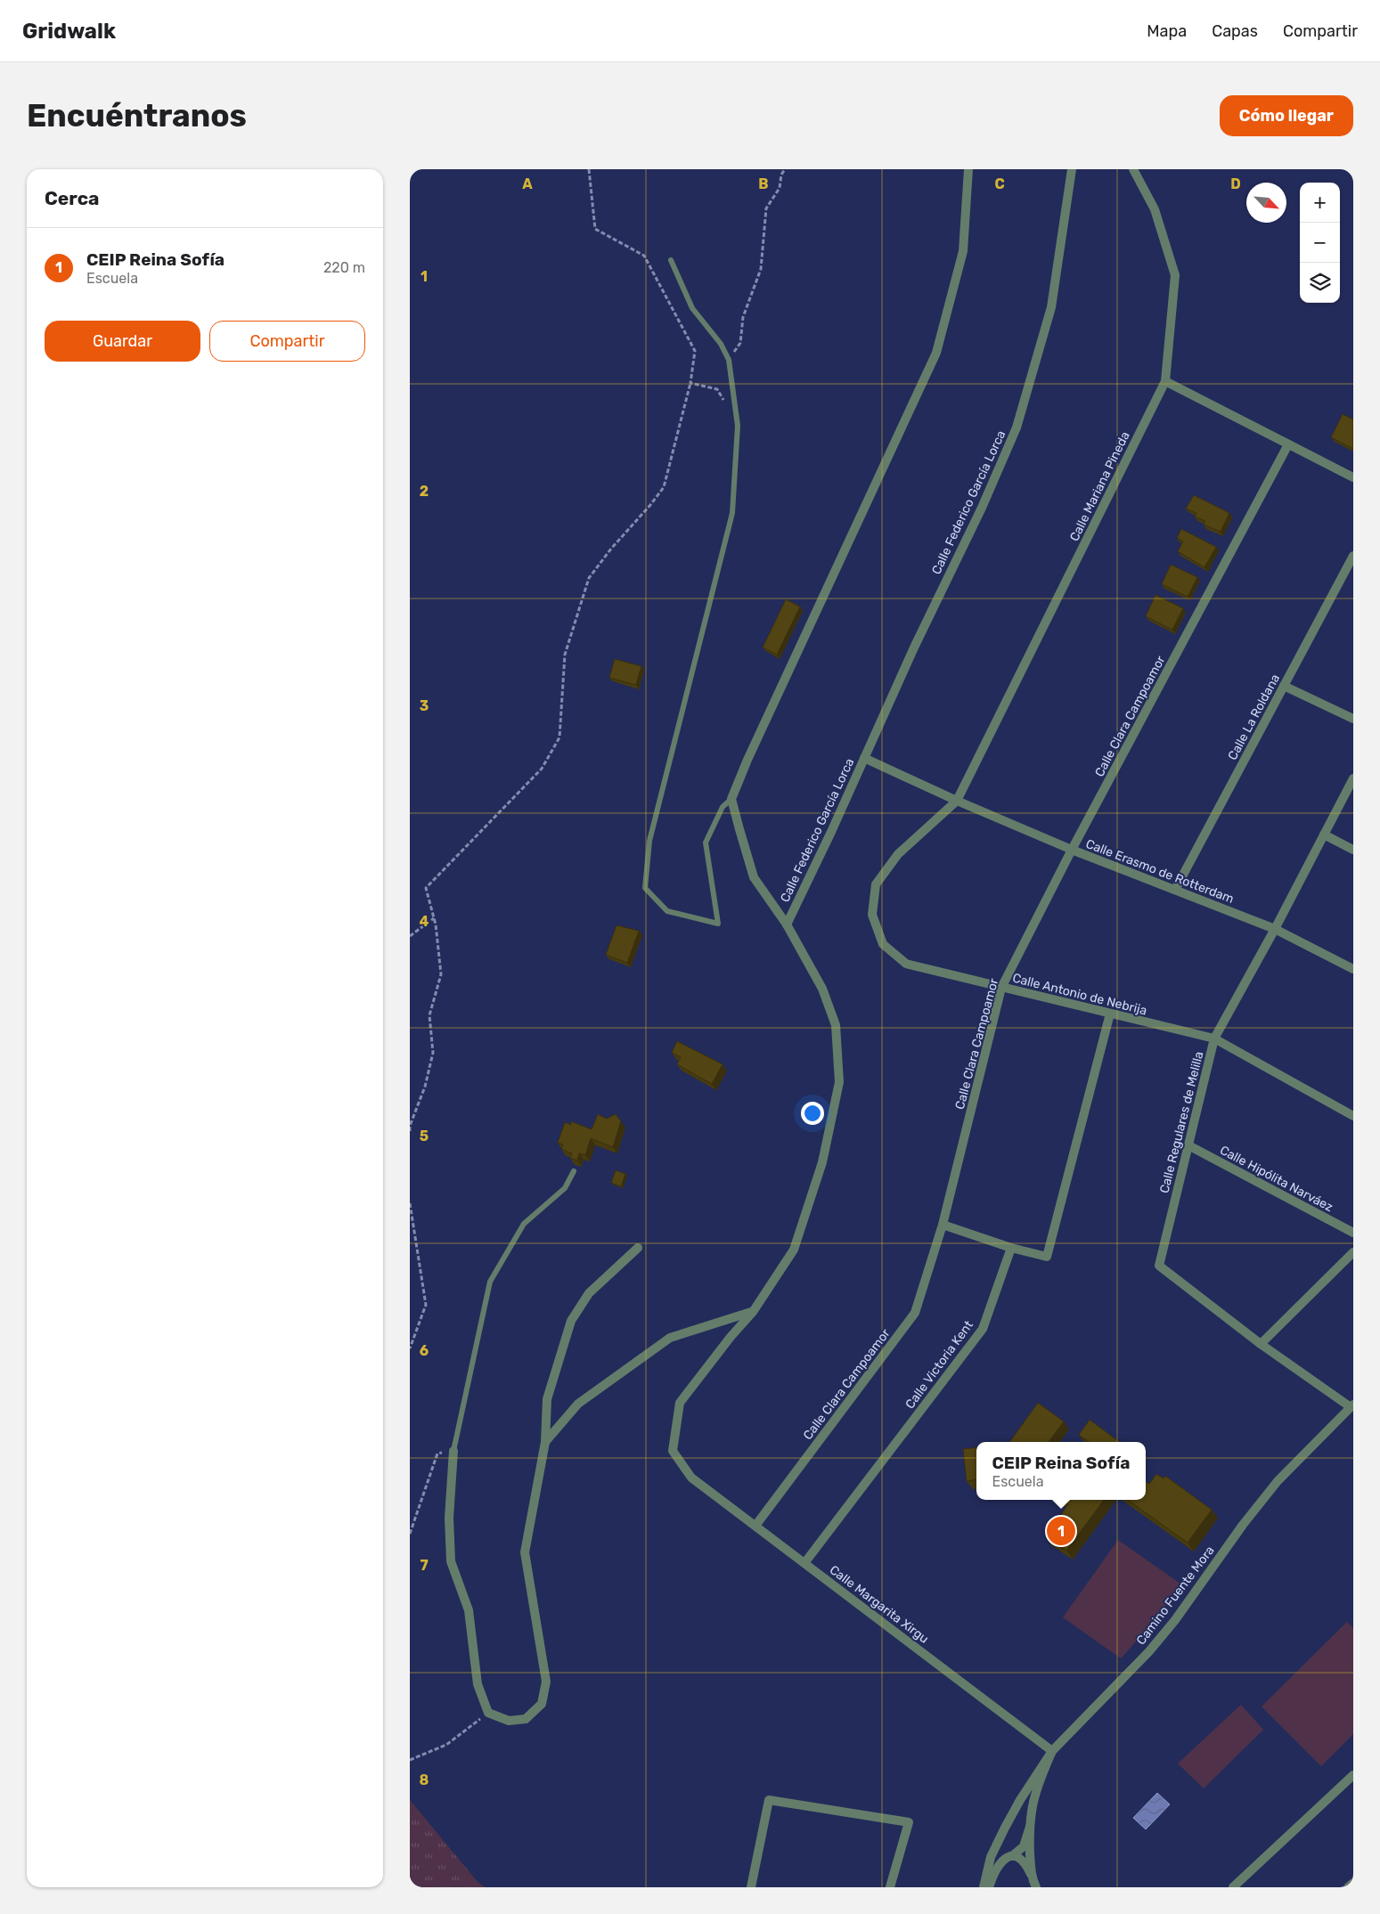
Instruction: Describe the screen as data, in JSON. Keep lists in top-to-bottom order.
{
  "streets": {
    "street": [
      "Calle Mariana Pineda",
      "Calle Federico García Lorca",
      "Calle Clara Campoamor",
      "Calle La Roldana",
      "Calle Erasmo de Rotterdam",
      "Calle Antonio de Nebrija",
      "Calle Regulares de Melilla",
      "Calle Hipólita Narváez",
      "Calle Victoria Kent",
      "Camino Fuente Mora",
      "Calle Margarita Xirgu"
    ]
  },
  "crossings": [
    ["Calle Mariana Pineda", "Calle Erasmo de Rotterdam"],
    ["Calle Mariana Pineda", "Calle Antonio de Nebrija"],
    ["Calle Clara Campoamor", "Calle Erasmo de Rotterdam"],
    ["Calle Clara Campoamor", "Calle Antonio de Nebrija"],
    ["Calle Clara Campoamor", "Calle Margarita Xirgu"],
    ["Calle La Roldana", "Calle Erasmo de Rotterdam"],
    ["Calle Erasmo de Rotterdam", "Calle Antonio de Nebrija"],
    ["Calle Erasmo de Rotterdam", "Calle Regulares de Melilla"],
    ["Calle Antonio de Nebrija", "Calle Regulares de Melilla"],
    ["Calle Regulares de Melilla", "Calle Hipólita Narváez"],
    ["Calle Regulares de Melilla", "Camino Fuente Mora"],
    ["Calle Victoria Kent", "Calle Margarita Xirgu"],
    ["Camino Fuente Mora", "Calle Margarita Xirgu"]
  ],
  "north": "bottom right",
  "page": {
    "header": "Gridwalk",
    "nav": ["Mapa", "Capas", "Compartir"],
    "buttons": [
      "Cómo llegar",
      ["Guardar", "Compartir"]
    ],
    "title": "Encuéntranos",
    "heading": "Cerca",
    "map_buttons": ["+", "−"],
    "list": [
      {
        "mark": "1",
        "name": "CEIP Reina Sofía",
        "note": "Escuela",
        "value": "220 m"
      }
    ],
    "popup": ["CEIP Reina Sofía", "Escuela"],
    "pins": "1"
  },
  "grid": {
    "columns": [
      "A",
      "B",
      "C",
      "D"
    ],
    "rows": [
      "1",
      "2",
      "3",
      "4",
      "5",
      "6",
      "7",
      "8"
    ]
  }
}
